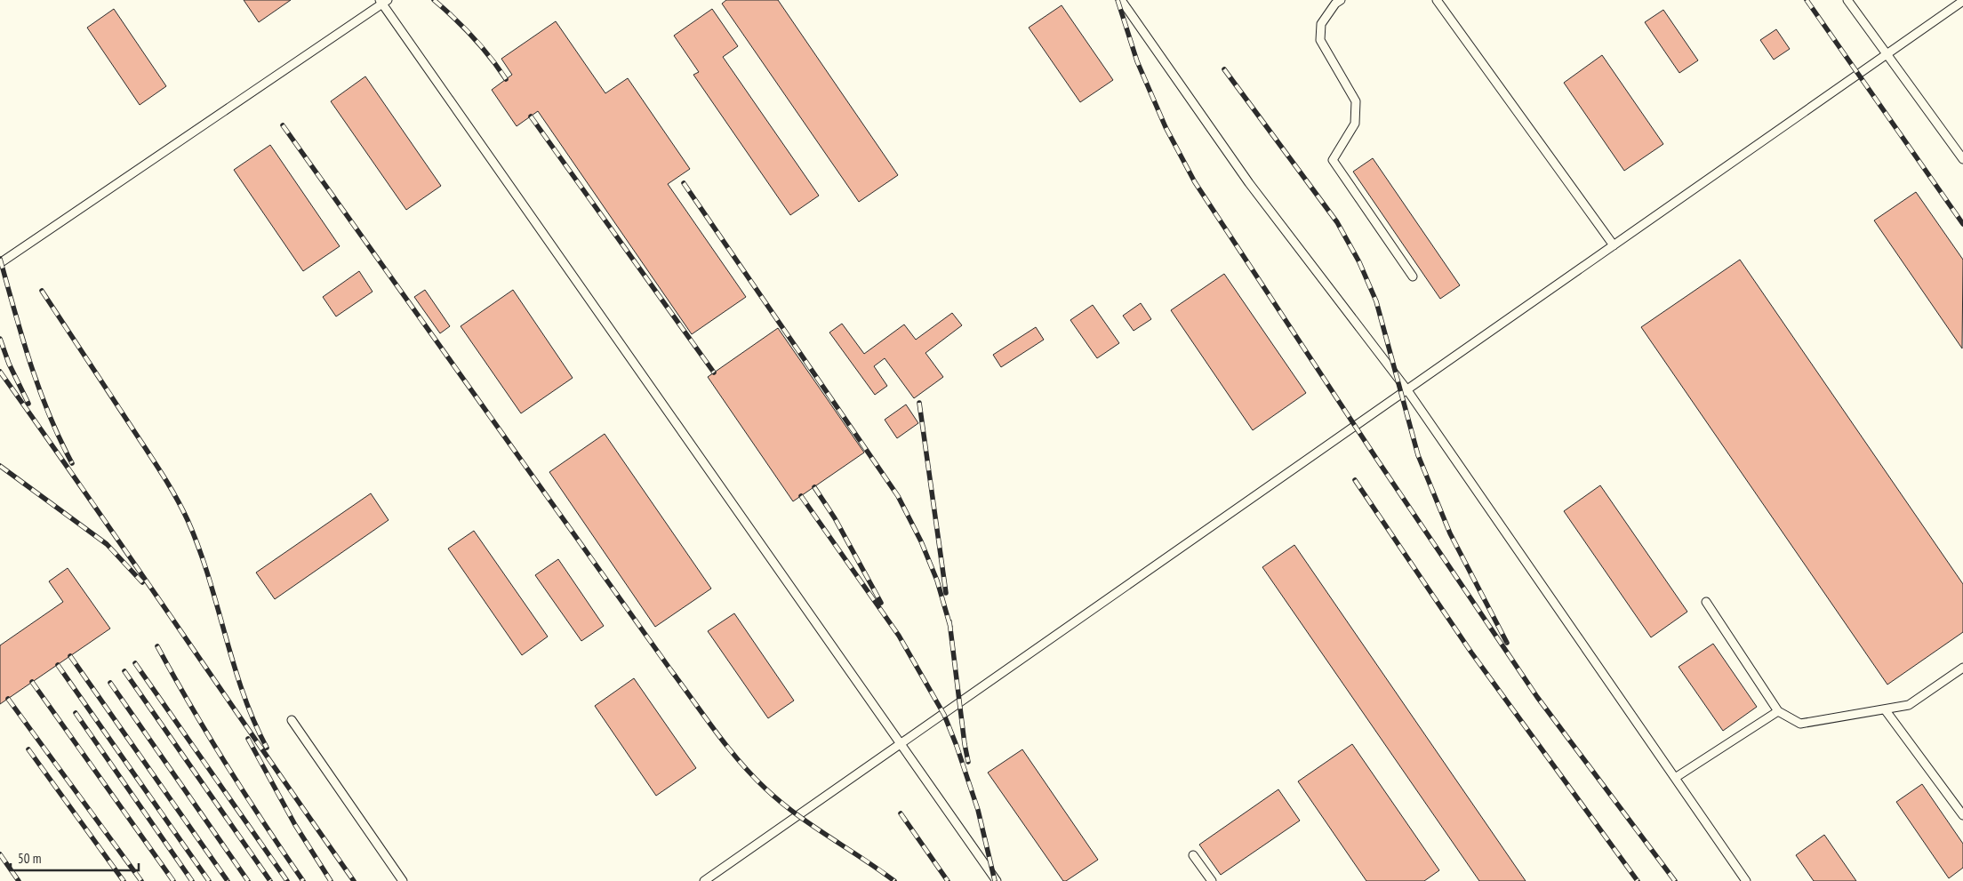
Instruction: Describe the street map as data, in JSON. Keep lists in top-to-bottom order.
{
  "scale_bar": "50 m"
}
